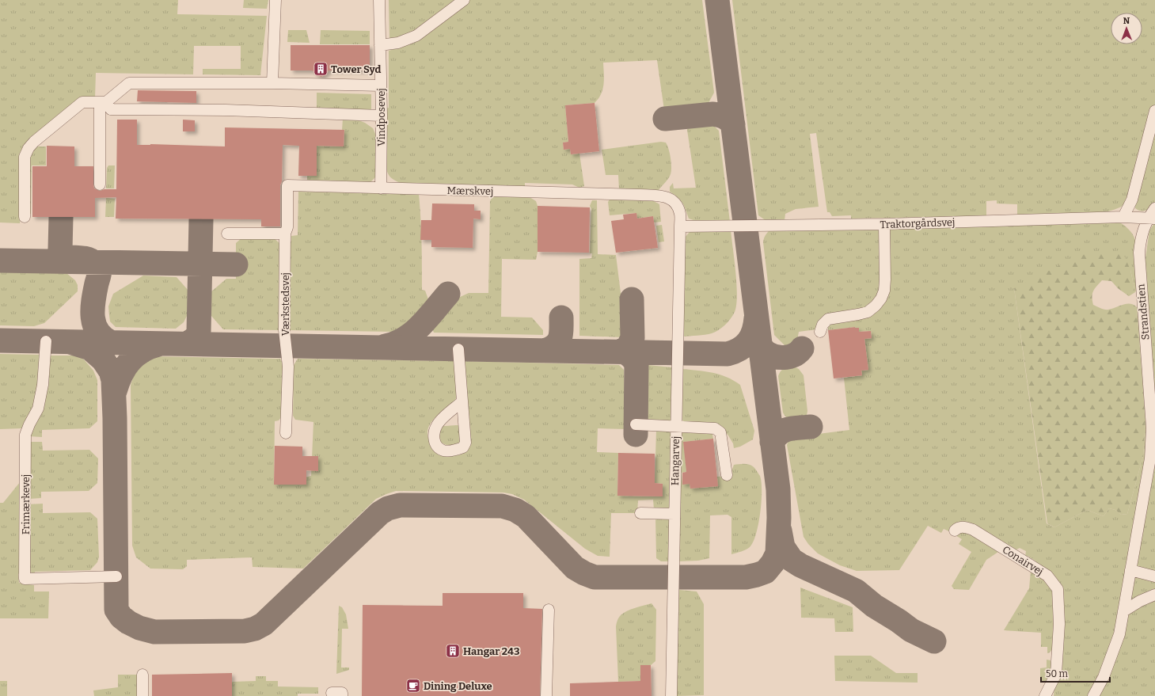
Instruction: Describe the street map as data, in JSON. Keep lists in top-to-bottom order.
{
  "streets": {
    "lane": [
      "Vindposevej",
      "Mærskvej",
      "Traktorgårdsvej",
      "Værkstedsvej",
      "Strandstien",
      "Hangarvej",
      "Frimærkevej",
      "Conairvej"
    ]
  },
  "crossings": [
    ["Vindposevej", "Mærskvej"],
    ["Mærskvej", "Traktorgårdsvej"],
    ["Mærskvej", "Værkstedsvej"],
    ["Mærskvej", "Hangarvej"],
    ["Traktorgårdsvej", "Strandstien"],
    ["Traktorgårdsvej", "Hangarvej"]
  ],
  "places": {
    "building": ["Tower Syd", "Hangar 243"],
    "cafe": ["Dining Deluxe"]
  },
  "scale_bar": "50 m",
  "north": "top"
}
